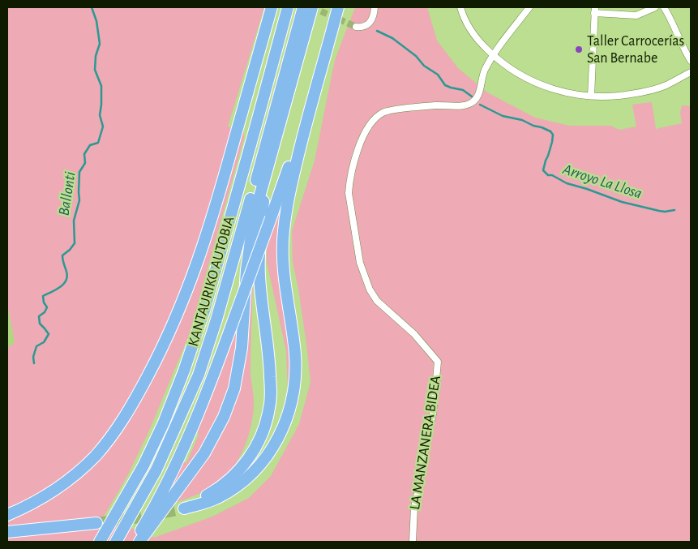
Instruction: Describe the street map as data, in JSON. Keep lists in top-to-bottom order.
{
  "streets": {
    "highway": ["KANTAURIKO AUTOBIA"],
    "street": ["LA MANZANERA BIDEA"]
  },
  "water": ["Arroyo La Llosa", "Ballonti"],
  "places": ["Taller Carrocerías San Bernabe"]
}
